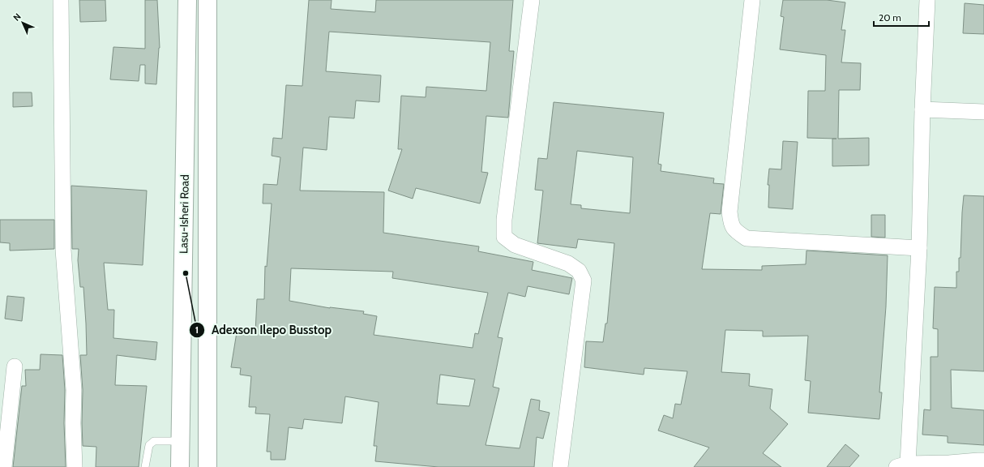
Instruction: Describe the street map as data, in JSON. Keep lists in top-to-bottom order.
{
  "streets": {
    "main road": ["Lasu-Isheri Road"]
  },
  "places": ["Adexson Ilepo Busstop"],
  "scale_bar": "20 m",
  "north": "top left"
}
